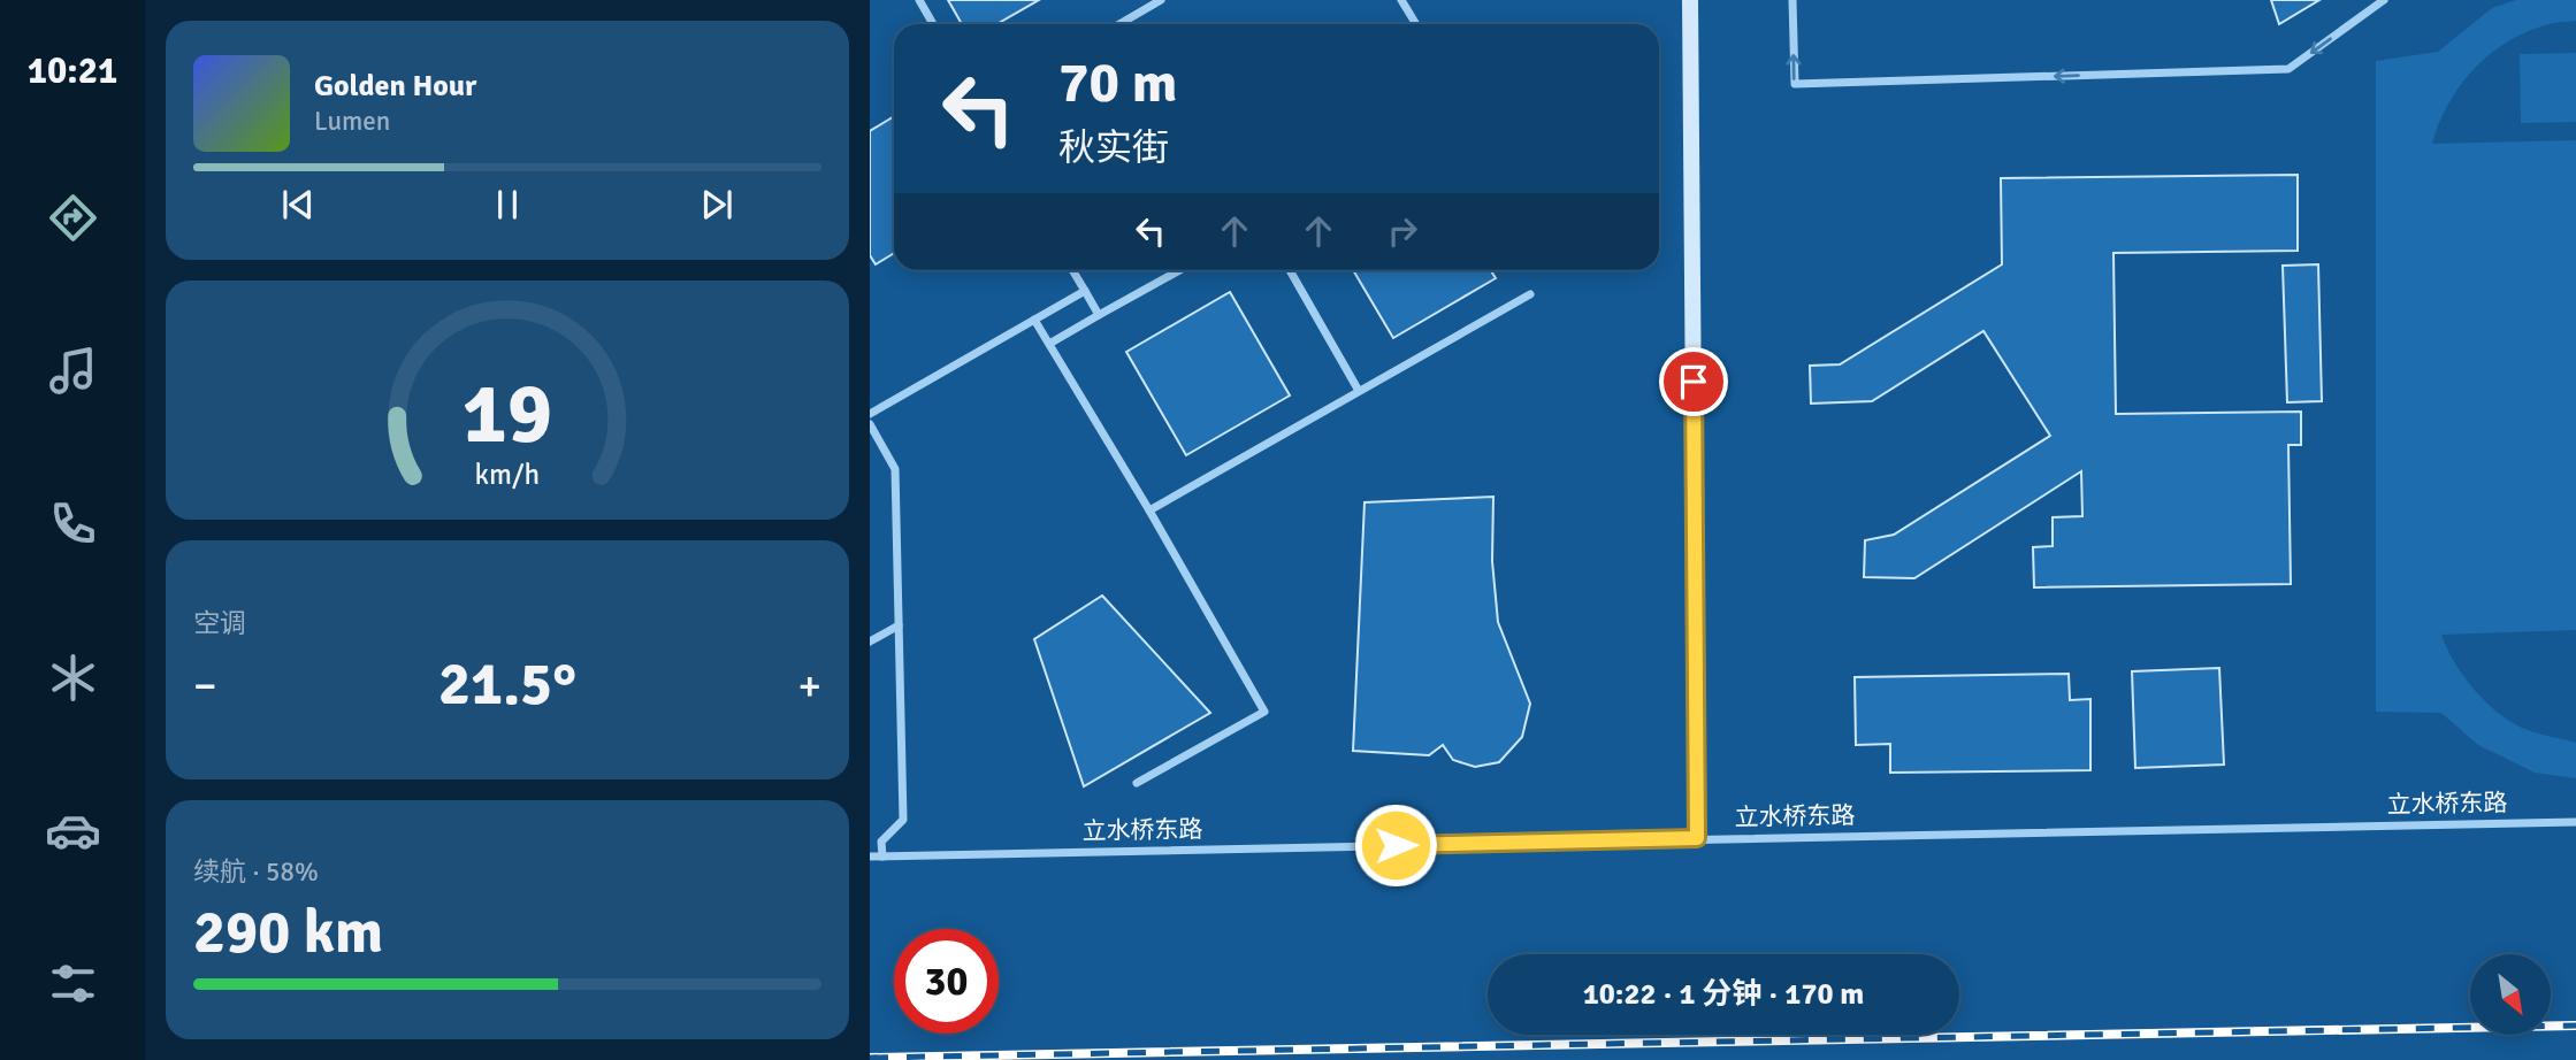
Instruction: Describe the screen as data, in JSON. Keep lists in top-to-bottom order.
{
  "streets": {
    "street": ["立水桥东路"]
  },
  "north": "bottom right",
  "page": {
    "tabs": "10:21",
    "turn": ["70 m", "秋实街"],
    "song": ["Golden Hour", "Lumen"],
    "tile": [
      "空调",
      ["续航 · 58%", "290 km"]
    ],
    "heat": ["−", "21.5°", "+"],
    "limit": "30",
    "trip": "10:22 · 1 分钟 · 170 m",
    "gauge": ["19", "km/h"]
  }
}
